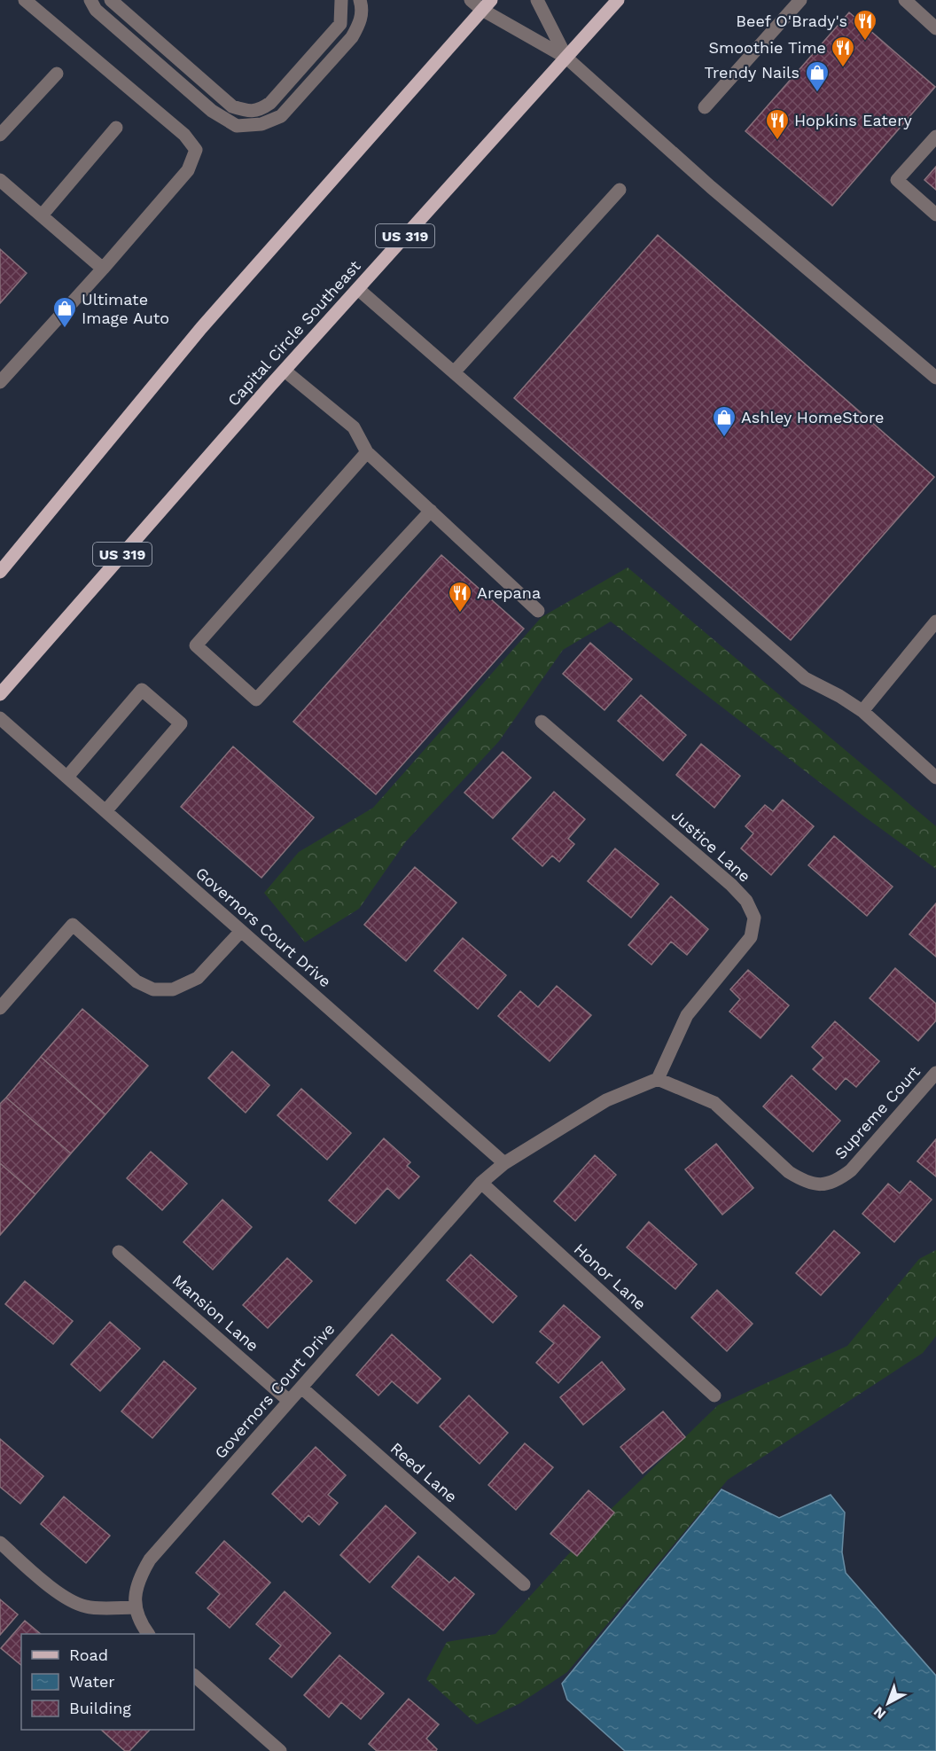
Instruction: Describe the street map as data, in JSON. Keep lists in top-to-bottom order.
{
  "streets": {
    "main road": ["US 319", "Capital Circle Southeast"],
    "street": [
      "Justice Lane",
      "Governors Court Drive",
      "Supreme Court",
      "Honor Lane",
      "Mansion Lane",
      "Reed Lane"
    ]
  },
  "crossings": [
    ["Justice Lane", "Governors Court Drive"],
    ["Justice Lane", "Supreme Court"],
    ["Governors Court Drive", "Supreme Court"],
    ["Governors Court Drive", "Honor Lane"],
    ["Governors Court Drive", "Mansion Lane"],
    ["Governors Court Drive", "Reed Lane"]
  ],
  "places": {
    "restaurant": [
      "Beef O'Brady's",
      "Smoothie Time",
      "Hopkins Eatery",
      "Arepana"
    ],
    "shop": ["Trendy Nails", "Ultimate Image Auto", "Ashley HomeStore"]
  },
  "legend": ["Road", "Water", "Building"],
  "north": "bottom left"
}
